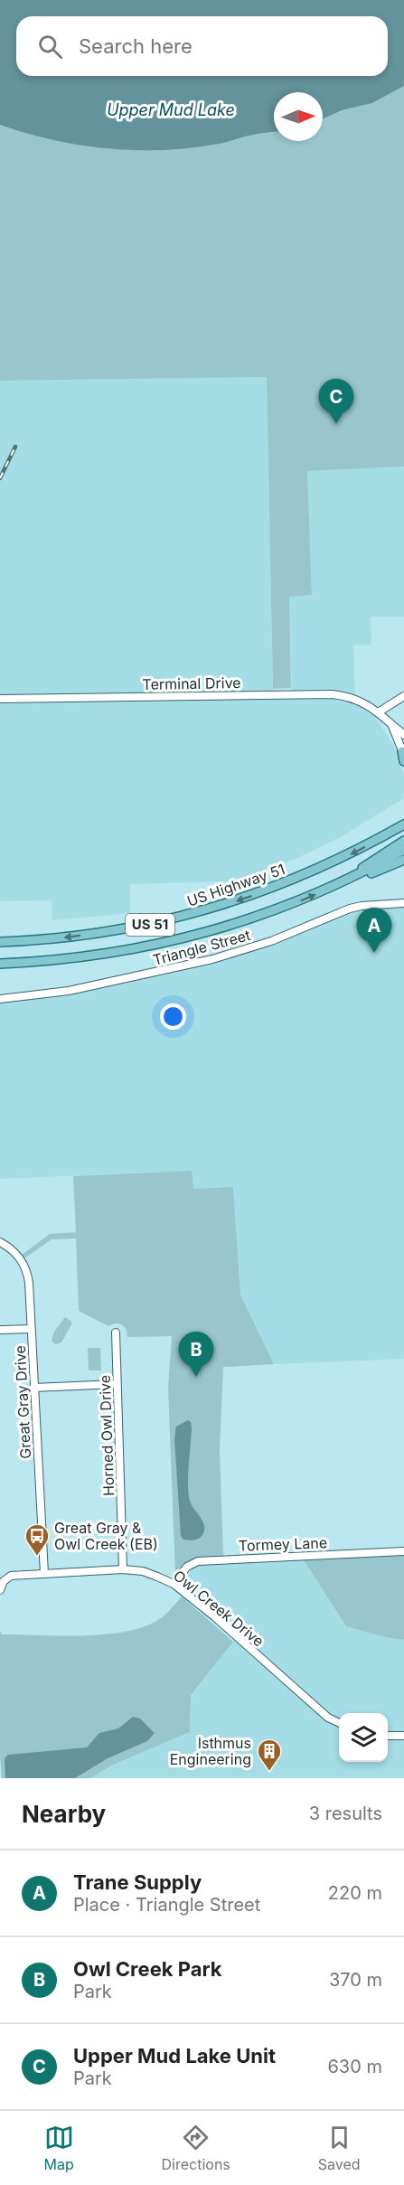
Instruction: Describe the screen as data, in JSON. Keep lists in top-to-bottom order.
{
  "streets": {
    "main road": ["US Highway 51", "US 51"],
    "street": [
      "Terminal Drive",
      "Triangle Street",
      "Great Gray Drive",
      "Horned Owl Drive",
      "Tormey Lane",
      "Owl Creek Drive"
    ]
  },
  "crossings": [
    ["Great Gray Drive", "Owl Creek Drive"],
    ["Horned Owl Drive", "Owl Creek Drive"],
    ["Tormey Lane", "Owl Creek Drive"]
  ],
  "water": ["Upper Mud Lake"],
  "places": {
    "bus stop": ["Great Gray & Owl Creek (EB)"],
    "building": ["Isthmus Engineering"]
  },
  "north": "right",
  "page": {
    "search": "Search here",
    "pins": ["C", "A", "B"],
    "heading": ["Nearby", "3 results"],
    "list": [
      {
        "mark": "A",
        "name": "Trane Supply",
        "note": "Place · Triangle Street",
        "value": "220 m"
      },
      {
        "mark": "B",
        "name": "Owl Creek Park",
        "note": "Park",
        "value": "370 m"
      },
      {
        "mark": "C",
        "name": "Upper Mud Lake Unit",
        "note": "Park",
        "value": "630 m"
      }
    ],
    "nav": ["Map", "Directions", "Saved"]
  }
}
